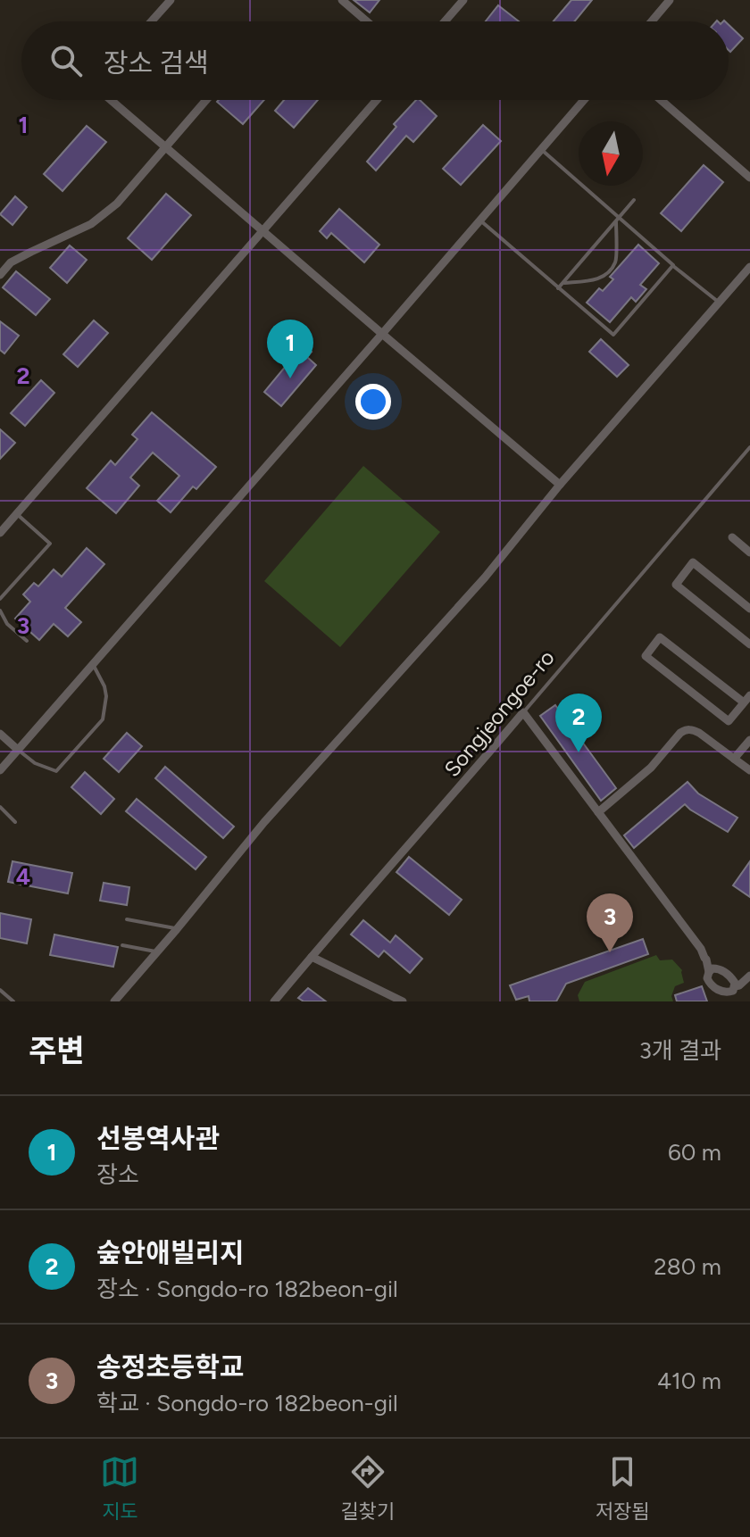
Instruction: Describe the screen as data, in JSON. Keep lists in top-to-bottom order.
{
  "streets": {
    "street": ["Songjeongoe-ro"]
  },
  "north": "bottom",
  "page": {
    "search": "장소 검색",
    "pins": ["1", "2", "3"],
    "heading": ["주변", "3개 결과"],
    "list": [
      {
        "mark": "1",
        "name": "선봉역사관",
        "note": "장소",
        "value": "60 m"
      },
      {
        "mark": "2",
        "name": "숲안애빌리지",
        "note": "장소 · Songdo-ro 182beon-gil",
        "value": "280 m"
      },
      {
        "mark": "3",
        "name": "송정초등학교",
        "note": "학교 · Songdo-ro 182beon-gil",
        "value": "410 m"
      }
    ],
    "nav": ["지도", "길찾기", "저장됨"]
  },
  "grid": {
    "rows": [
      "1",
      "2",
      "3",
      "4"
    ]
  }
}
